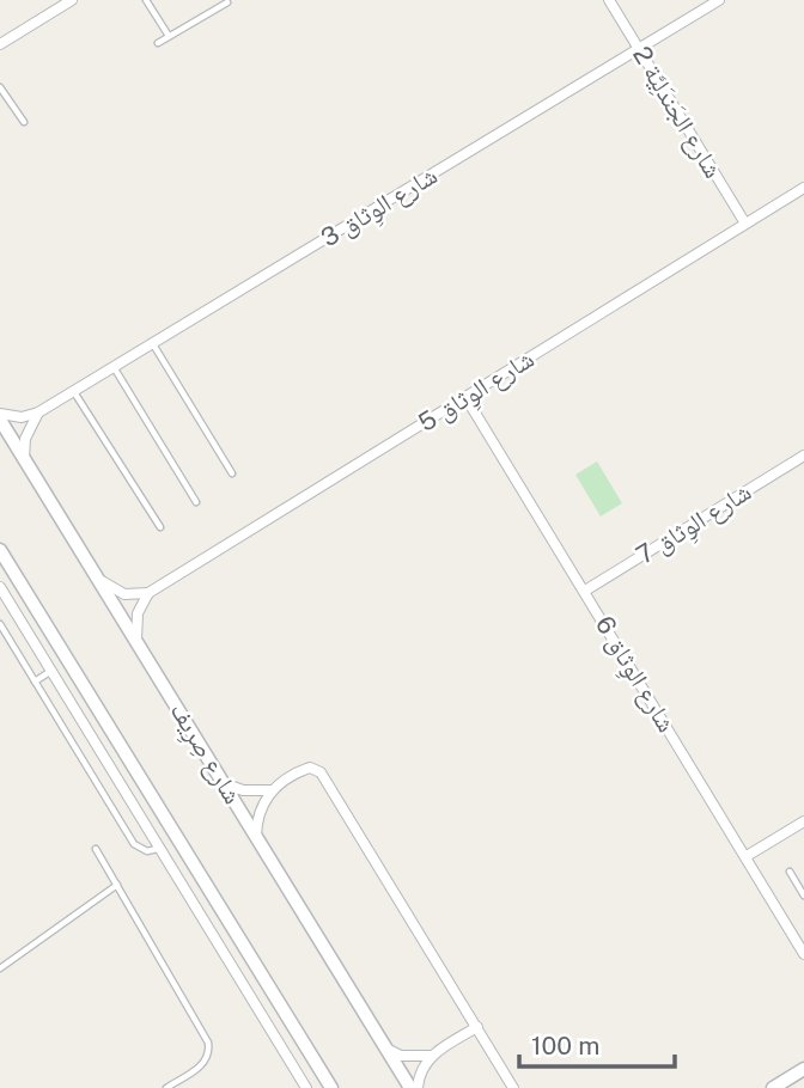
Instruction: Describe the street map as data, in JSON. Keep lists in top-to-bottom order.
{
  "streets": {
    "street": [
      "شارع الجَندَلِيَّة 2",
      "شارع الوِثاق 3",
      "شارع الوِثاق 5",
      "شارع الوِثاق 7",
      "شارع الوِثاق 6",
      "شارع صِرِيف"
    ]
  },
  "crossings": [
    ["شارع الجَندَلِيَّة 2", "شارع الوِثاق 3"],
    ["شارع الجَندَلِيَّة 2", "شارع الوِثاق 5"],
    ["شارع الوِثاق 3", "شارع صِرِيف"],
    ["شارع الوِثاق 5", "شارع الوِثاق 6"],
    ["شارع الوِثاق 7", "شارع الوِثاق 6"]
  ],
  "scale_bar": "100 m"
}
